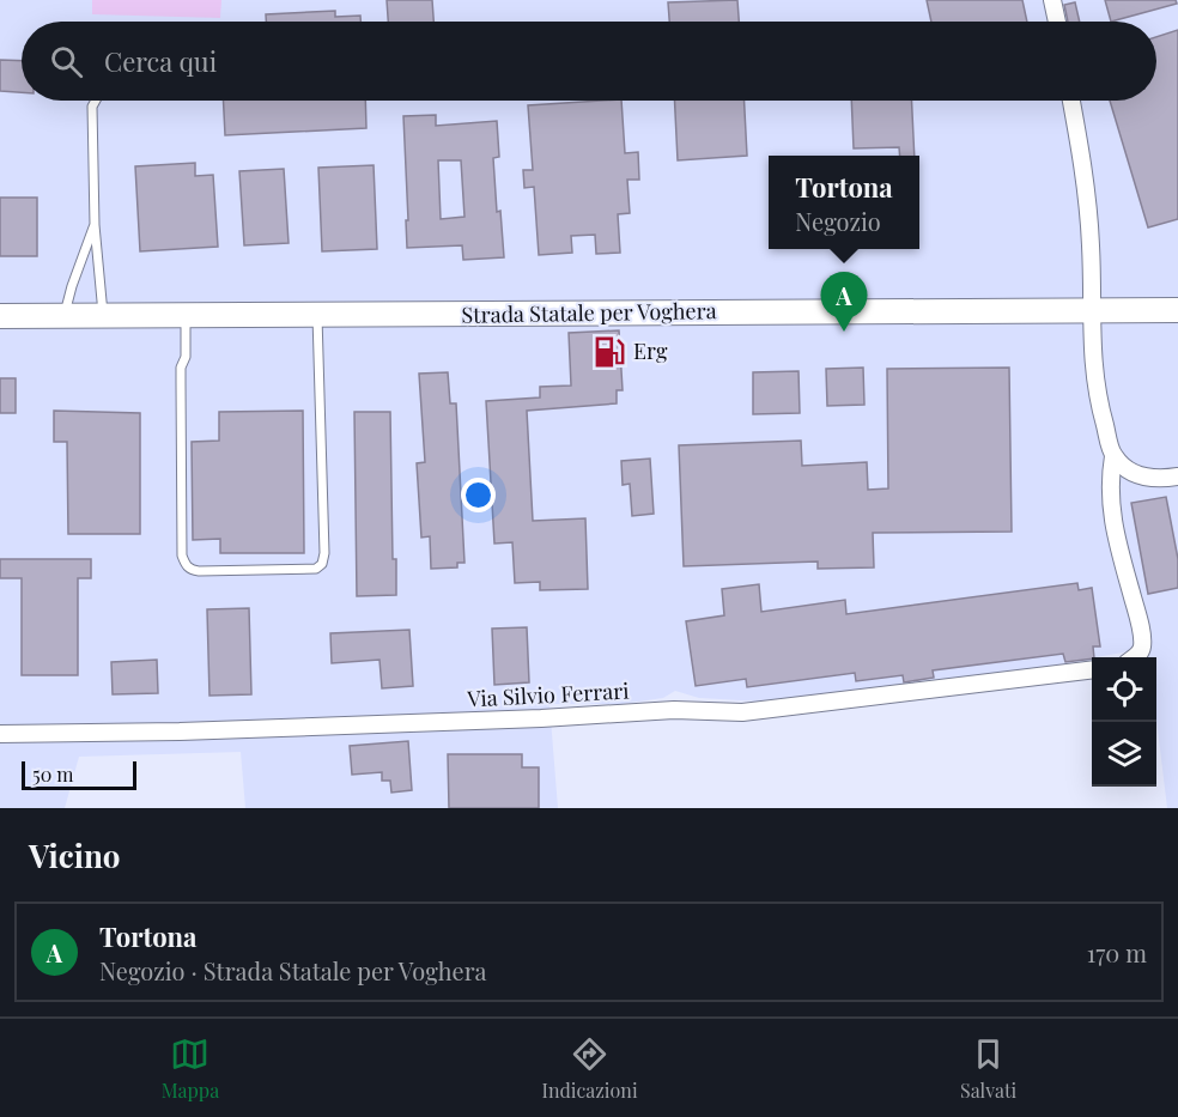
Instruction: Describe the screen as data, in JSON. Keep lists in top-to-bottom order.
{
  "streets": {
    "main road": ["Strada Statale per Voghera"],
    "street": ["Via Silvio Ferrari"]
  },
  "places": {
    "fuel station": ["Erg"]
  },
  "scale_bar": "50 m",
  "page": {
    "search": "Cerca qui",
    "popup": ["Tortona", "Negozio"],
    "pins": "A",
    "scale": "50 m",
    "heading": "Vicino",
    "list": [
      {
        "mark": "A",
        "name": "Tortona",
        "note": "Negozio · Strada Statale per Voghera",
        "value": "170 m"
      }
    ],
    "nav": ["Mappa", "Indicazioni", "Salvati"]
  }
}
